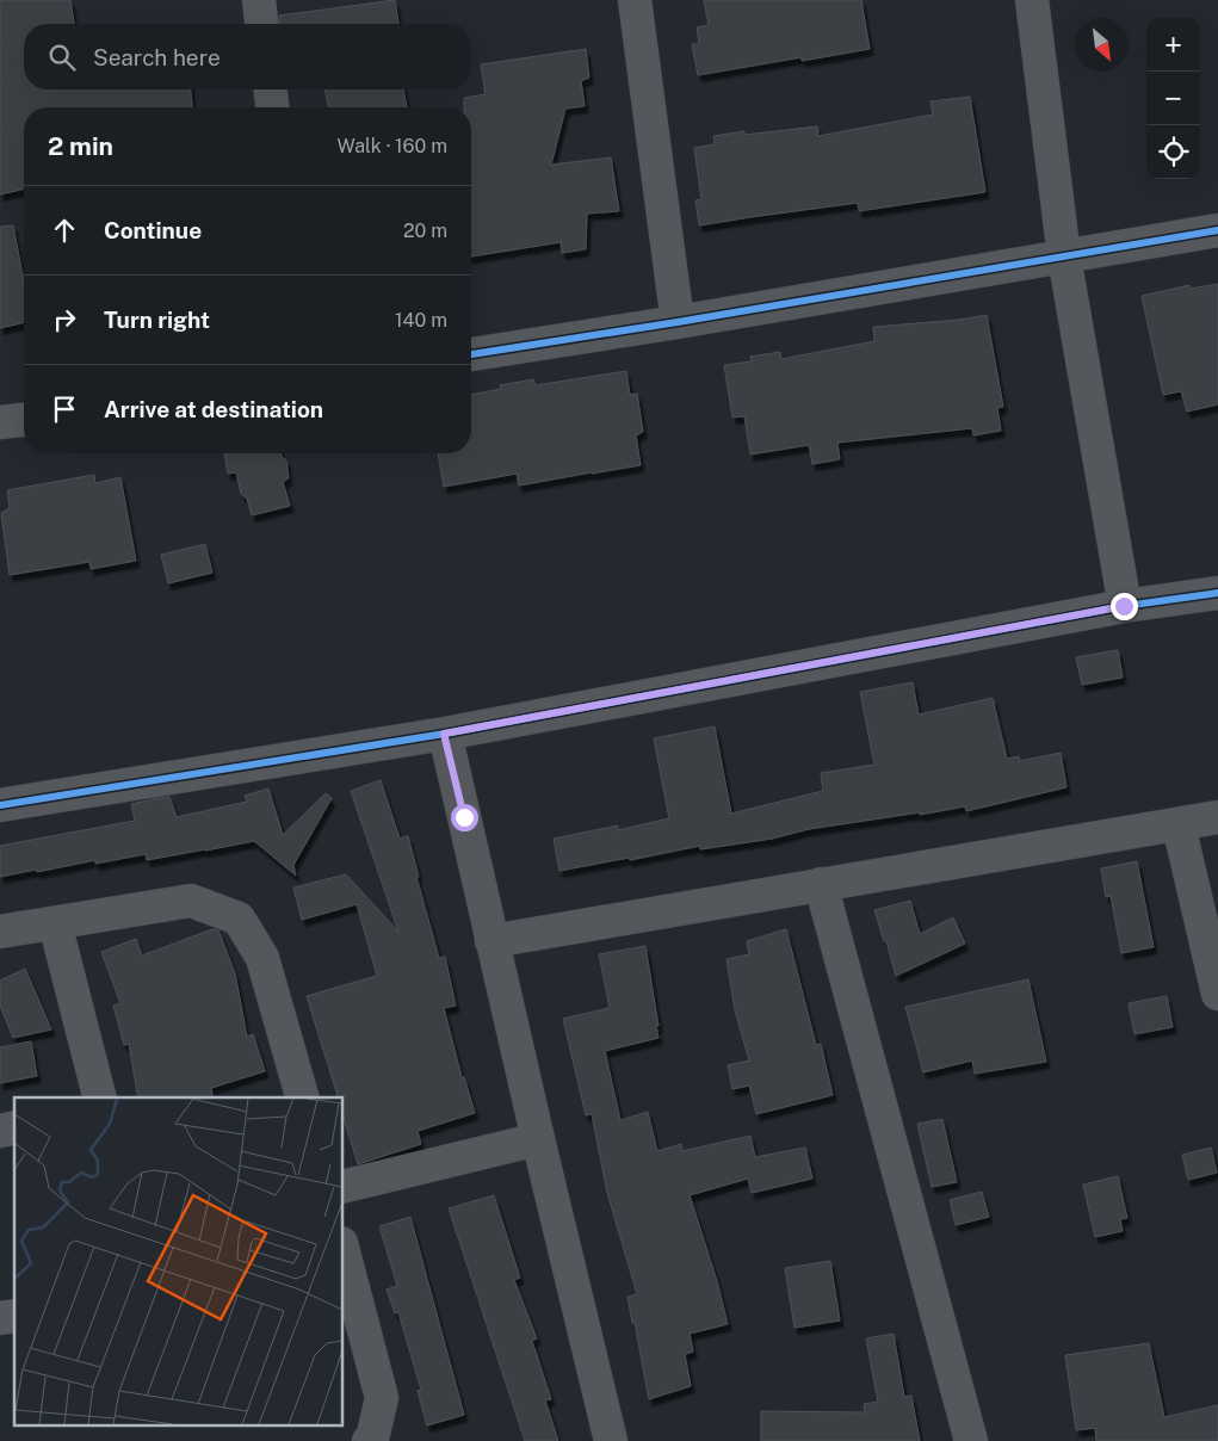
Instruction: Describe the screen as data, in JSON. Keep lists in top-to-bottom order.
{
  "north": "bottom right",
  "page": {
    "map_buttons": ["+", "−"],
    "search": "Search here",
    "heading": ["2 min", "Walk · 160 m"],
    "list": [
      ["Continue", "20 m"],
      ["Turn right", "140 m"],
      "Arrive at destination"
    ]
  }
}
